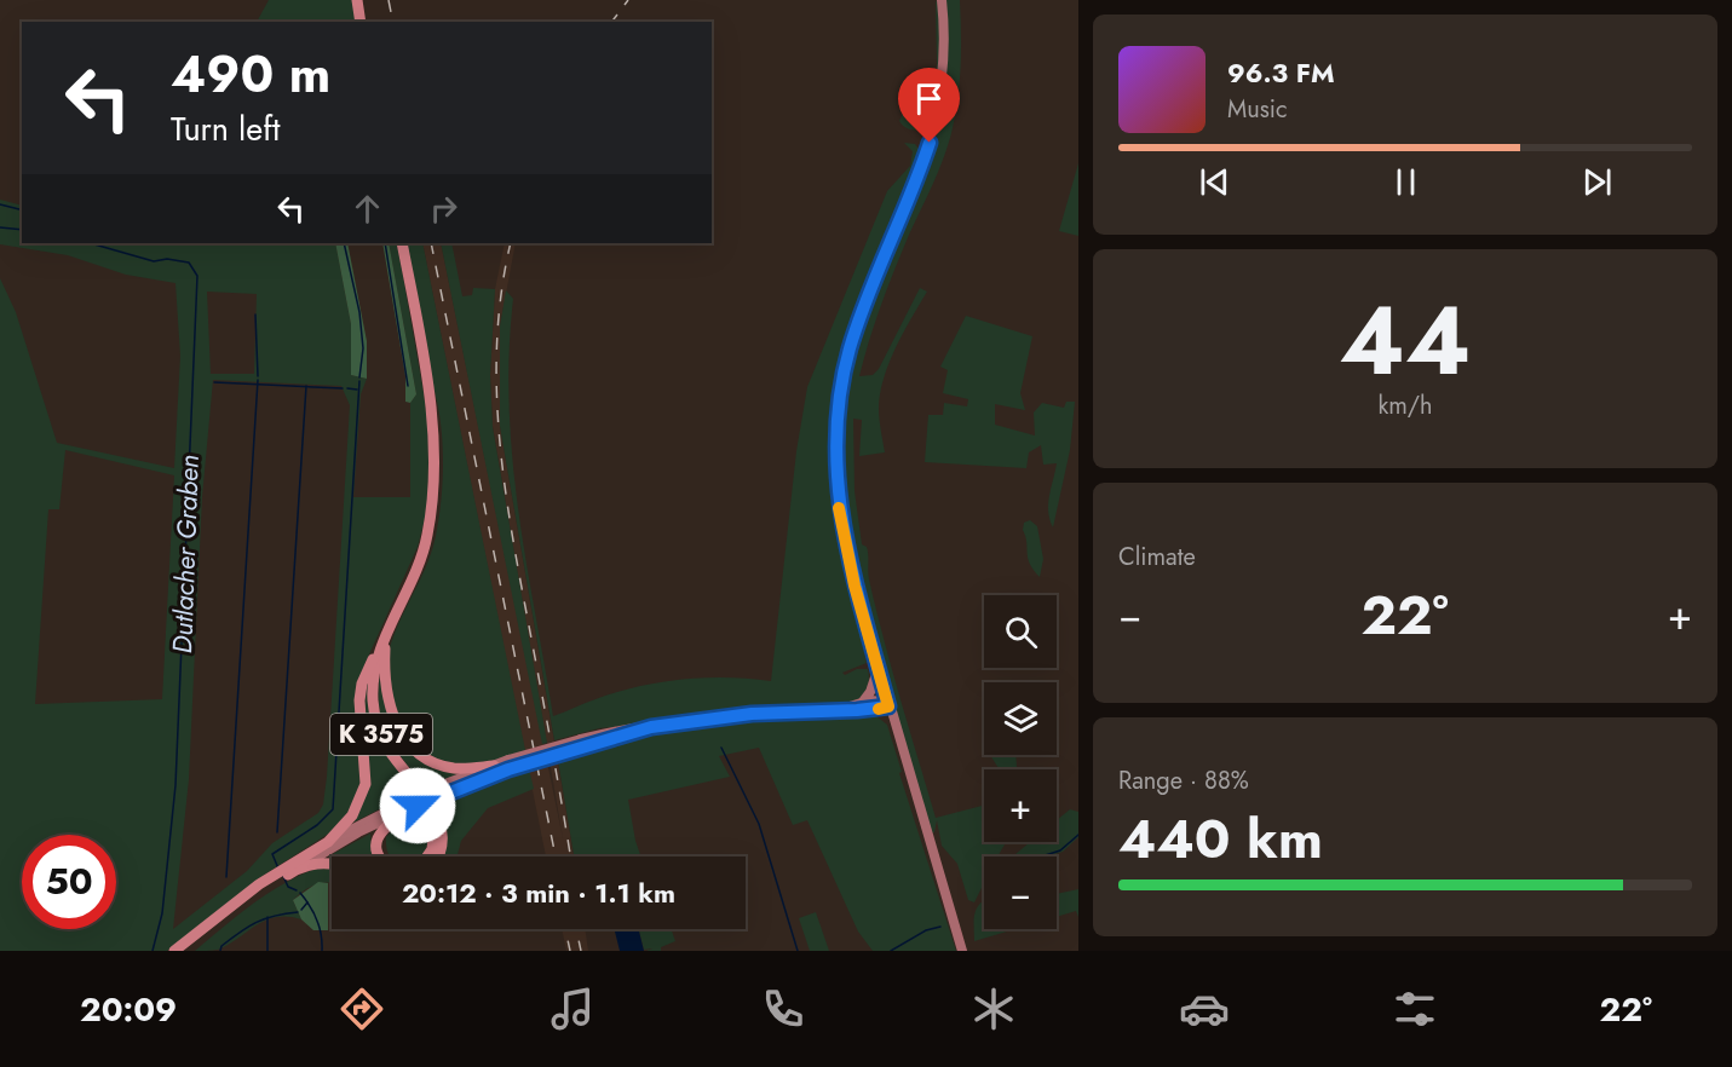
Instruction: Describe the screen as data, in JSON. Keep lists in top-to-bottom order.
{
  "streets": {
    "main road": ["K 3575"]
  },
  "water": ["Dutlacher Graben"],
  "page": {
    "turn": ["490 m", "Turn left"],
    "song": ["96.3 FM", "Music"],
    "tile": [
      ["44", "km/h"],
      "Climate",
      ["Range · 88%", "440 km"]
    ],
    "heat": ["−", "22°", "+"],
    "map_buttons": ["+", "−"],
    "limit": "50",
    "trip": "20:12 · 3 min · 1.1 km",
    "tabs": ["20:09", "22°"]
  }
}
